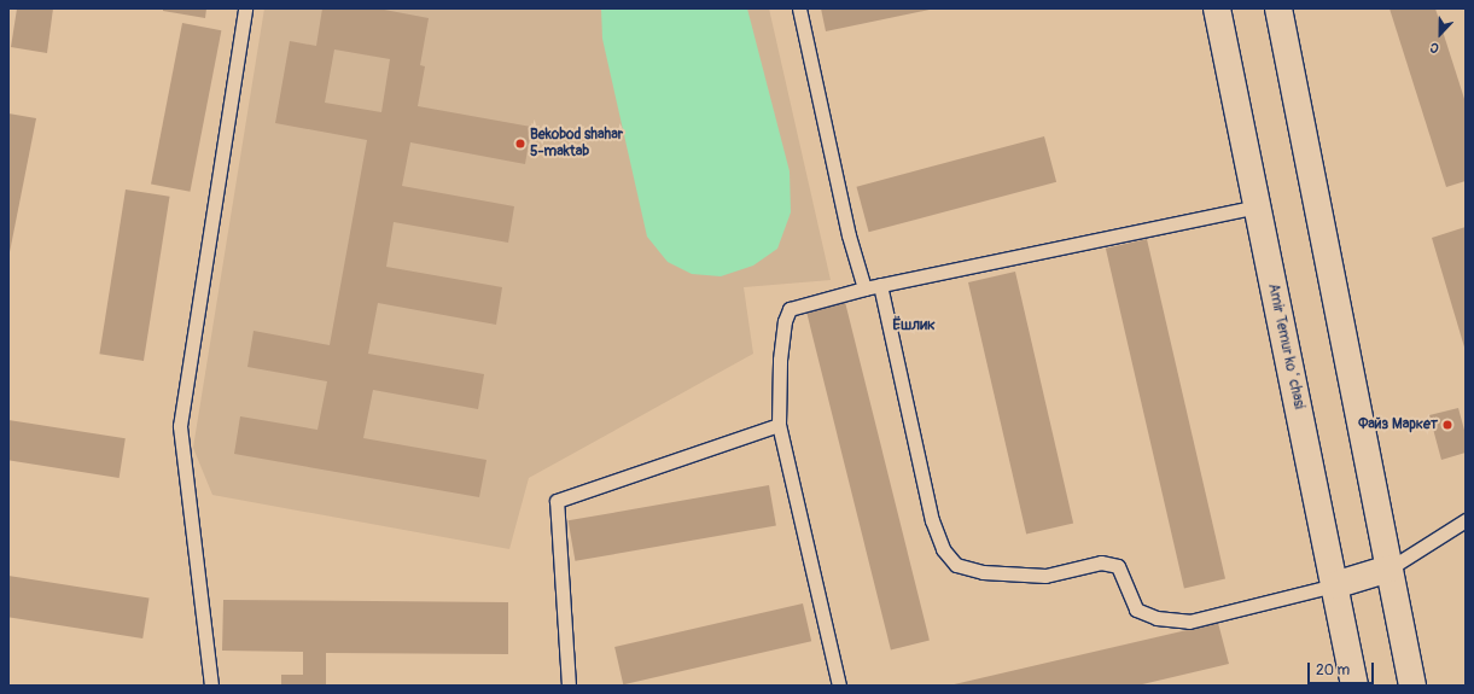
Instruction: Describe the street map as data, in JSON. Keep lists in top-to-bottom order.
{
  "streets": {
    "street": ["Amir Temur koʻchasi"]
  },
  "districts": ["Ёшлик"],
  "places": ["Bekobod shahar 5-maktab", "Файз Маркет"],
  "scale_bar": "20 m",
  "north": "bottom"
}
